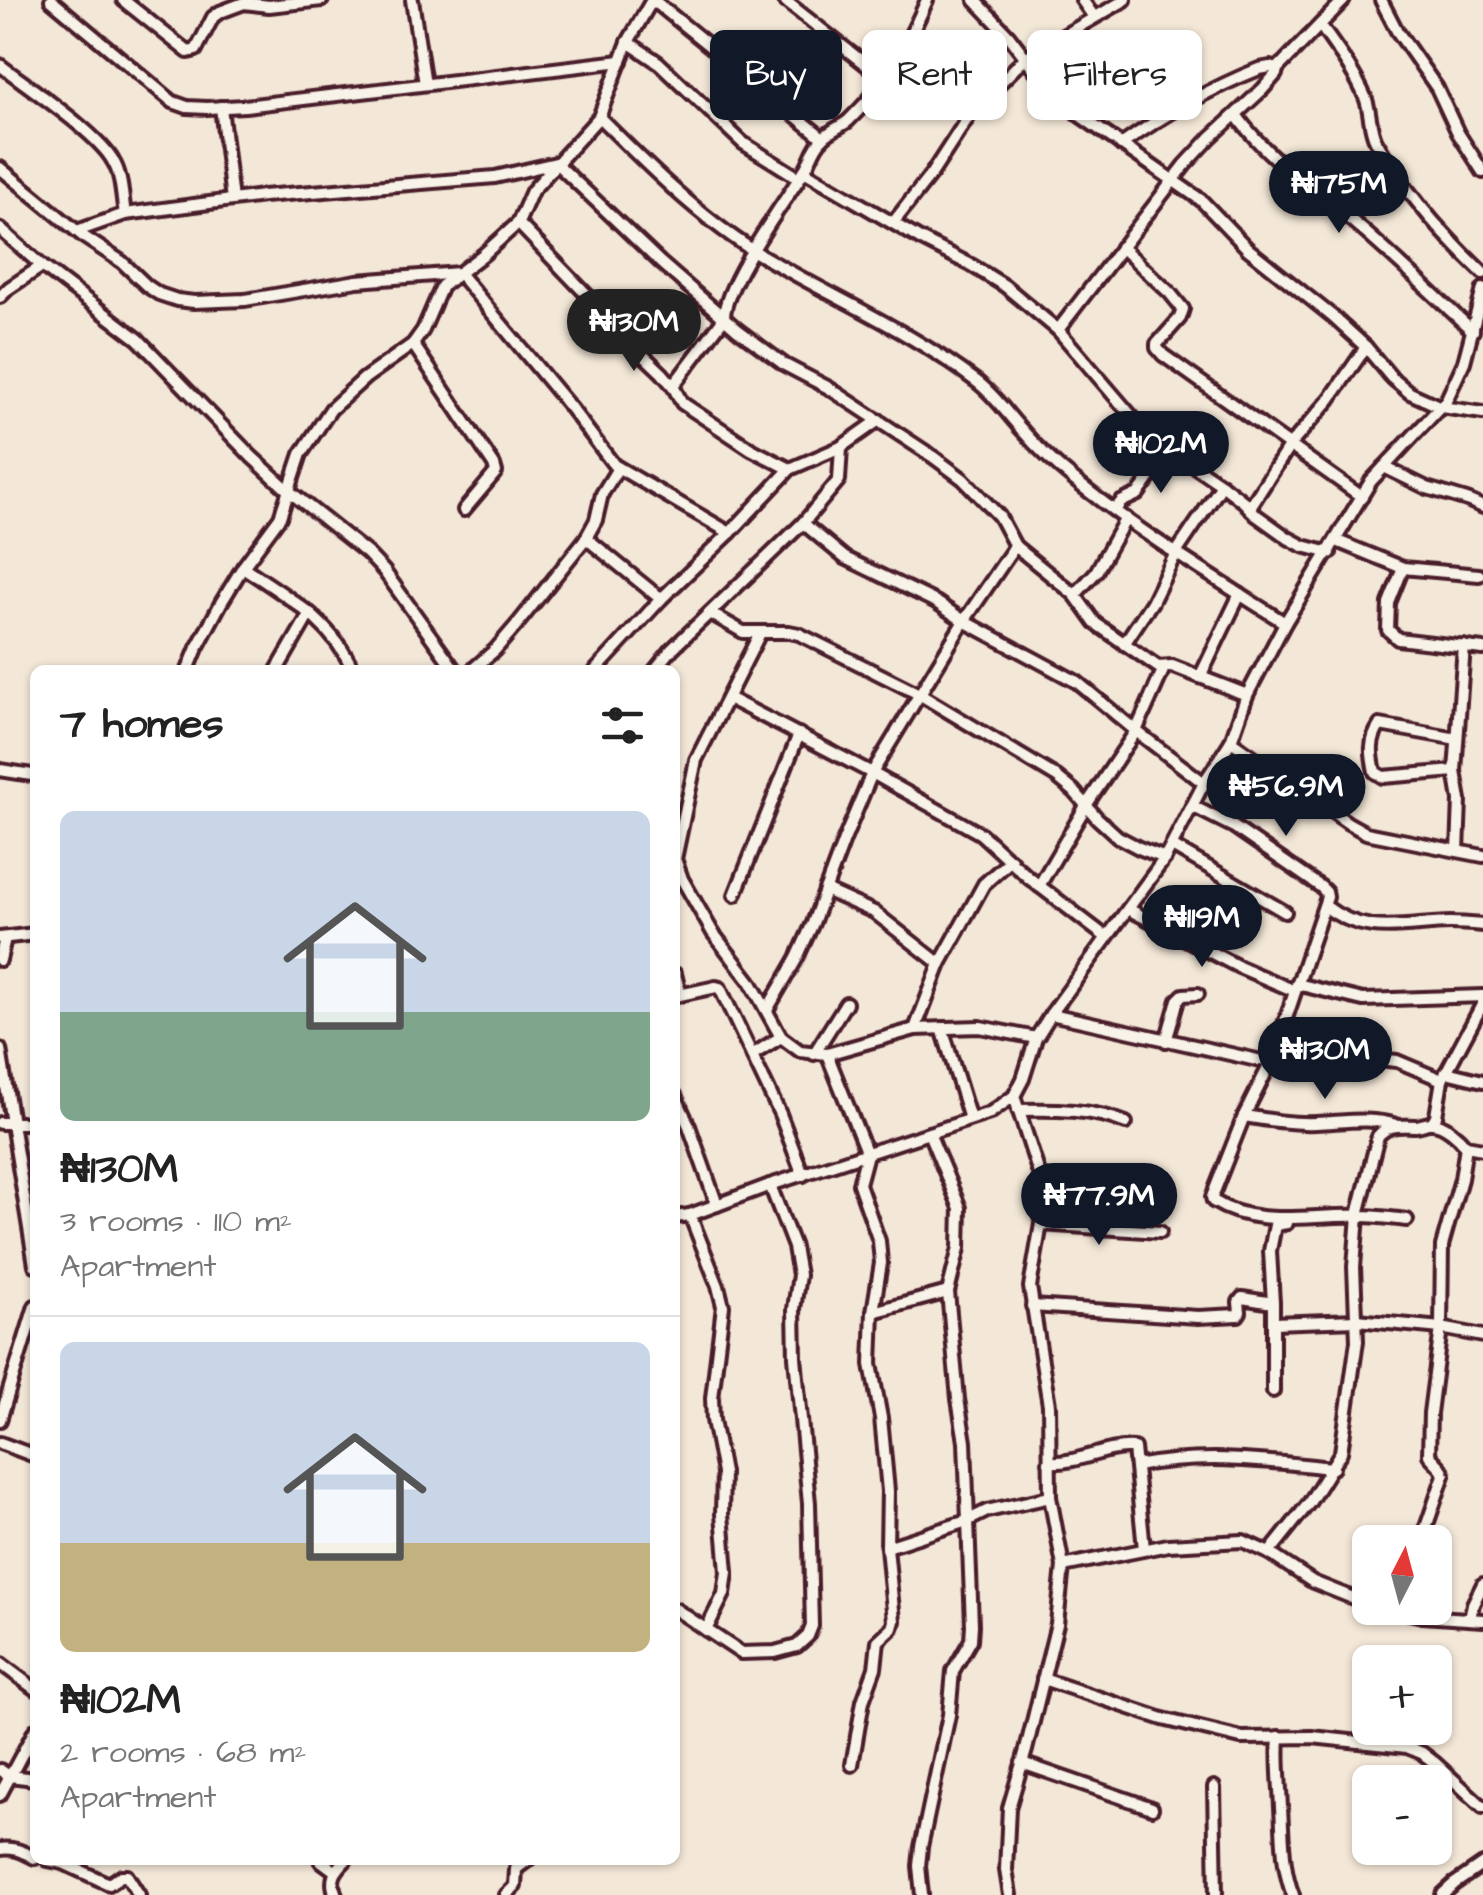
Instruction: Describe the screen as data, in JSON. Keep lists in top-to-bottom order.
{
  "north": "top",
  "page": {
    "chip": ["Buy", "Rent", "Filters"],
    "price": [
      "₦175M",
      "₦130M",
      "₦102M",
      "₦56.9M",
      "₦119M",
      "₦130M",
      "₦77.9M"
    ],
    "heading": "7 homes",
    "list": [
      {
        "name": "₦130M",
        "note": "3 rooms · 110 m² · Apartment"
      },
      {
        "name": "₦102M",
        "note": "2 rooms · 68 m² · Apartment"
      }
    ],
    "map_buttons": ["+", "−"]
  }
}
